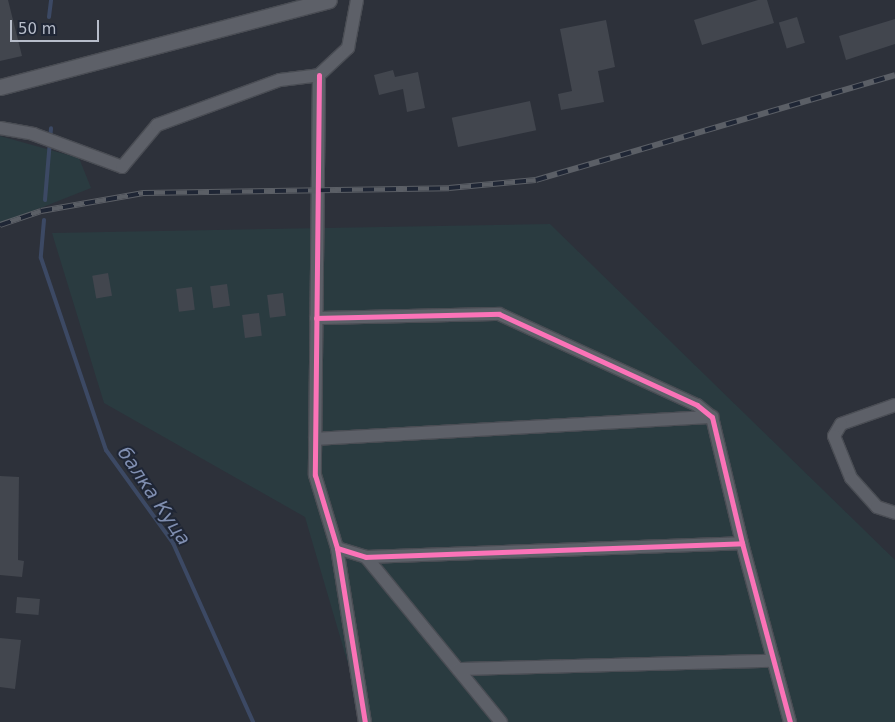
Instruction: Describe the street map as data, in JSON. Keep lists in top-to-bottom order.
{
  "water": ["балка Куца"],
  "scale_bar": "50 m"
}
